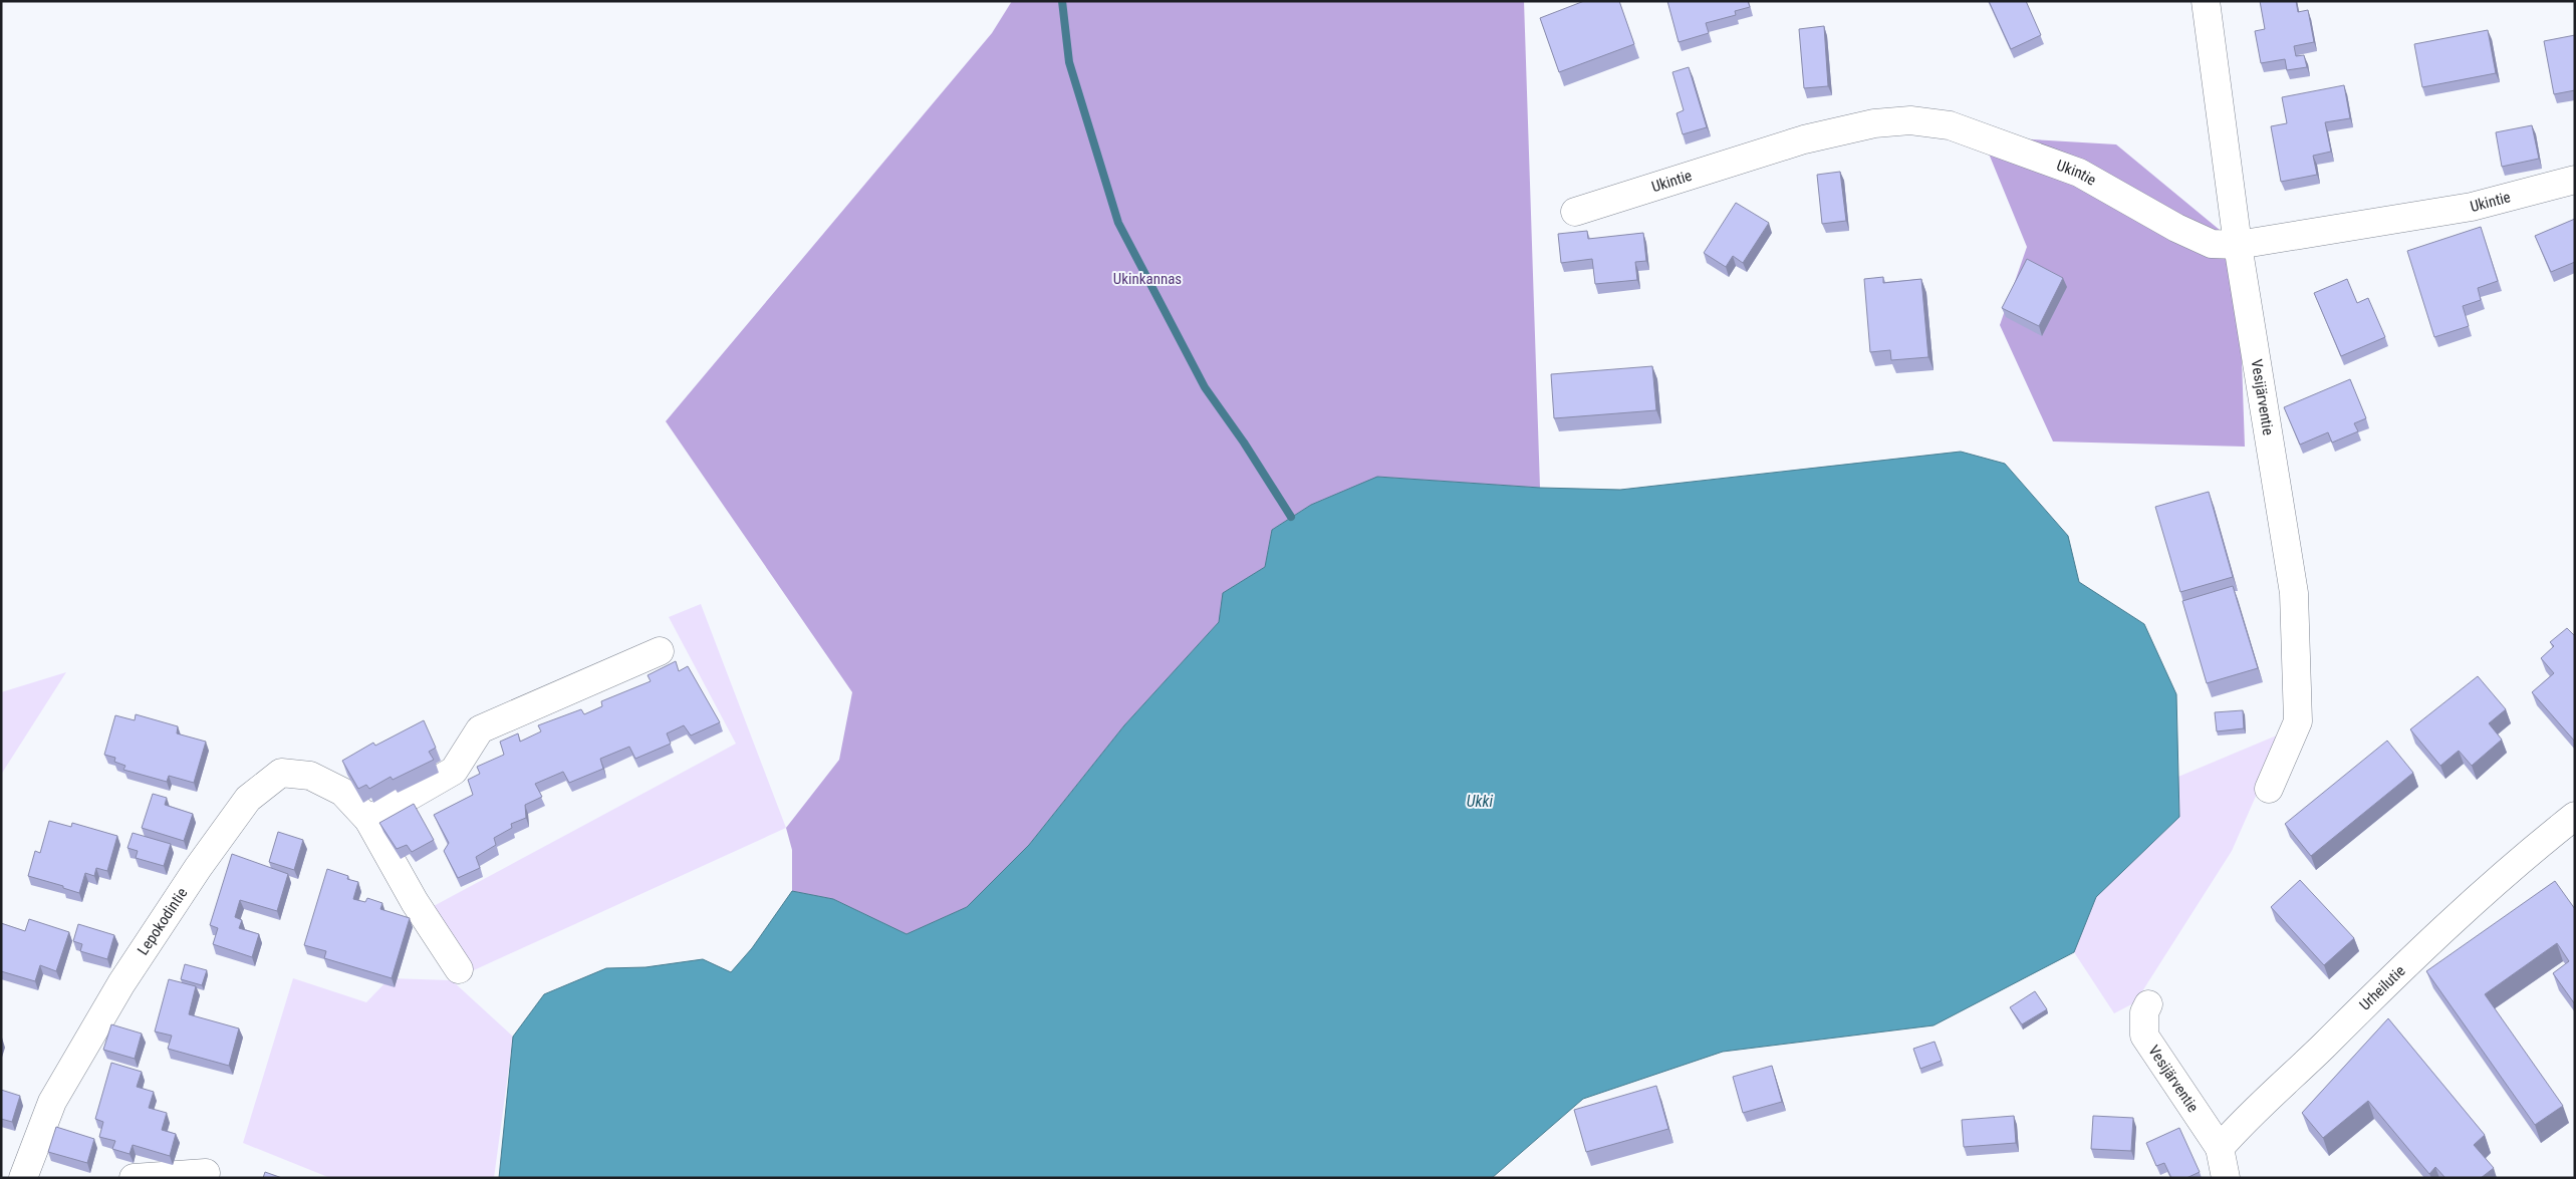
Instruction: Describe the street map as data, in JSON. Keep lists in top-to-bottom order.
{
  "streets": {
    "street": [
      "Ukintie",
      "Vesijärventie",
      "Lepokodintie",
      "Urheilutie"
    ]
  },
  "crossings": [
    ["Ukintie", "Vesijärventie"],
    ["Vesijärventie", "Urheilutie"]
  ],
  "water": ["Ukki"],
  "parks": ["Ukinkannas"]
}
